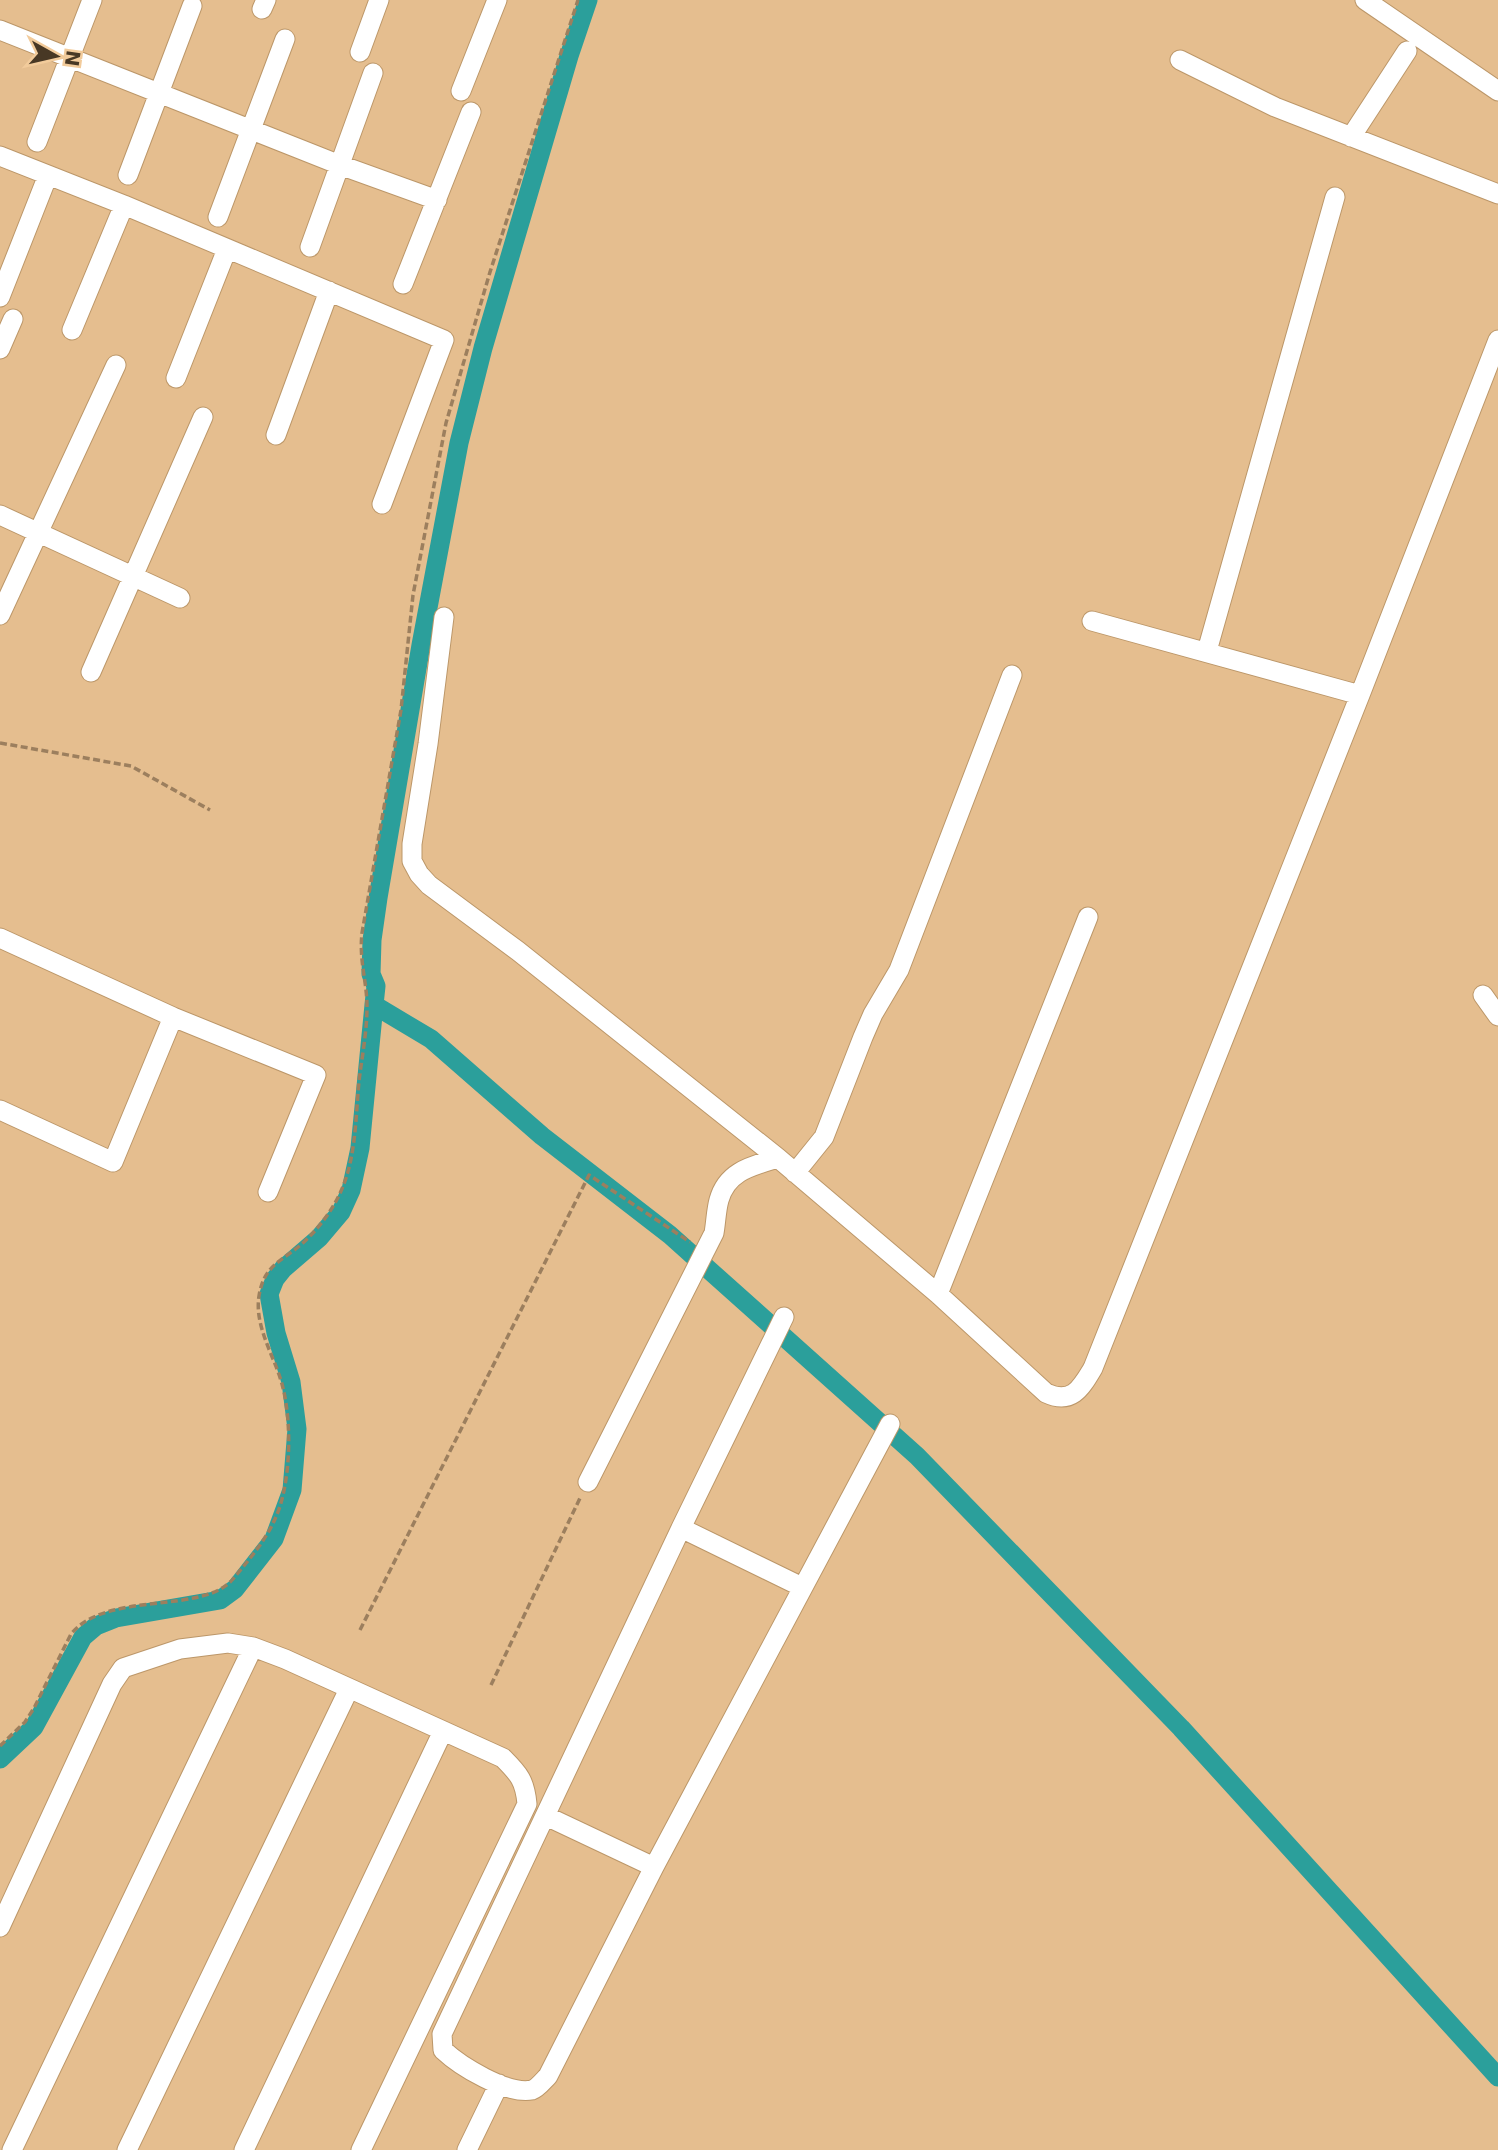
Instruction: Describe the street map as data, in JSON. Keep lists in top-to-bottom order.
{
  "north": "right"
}
